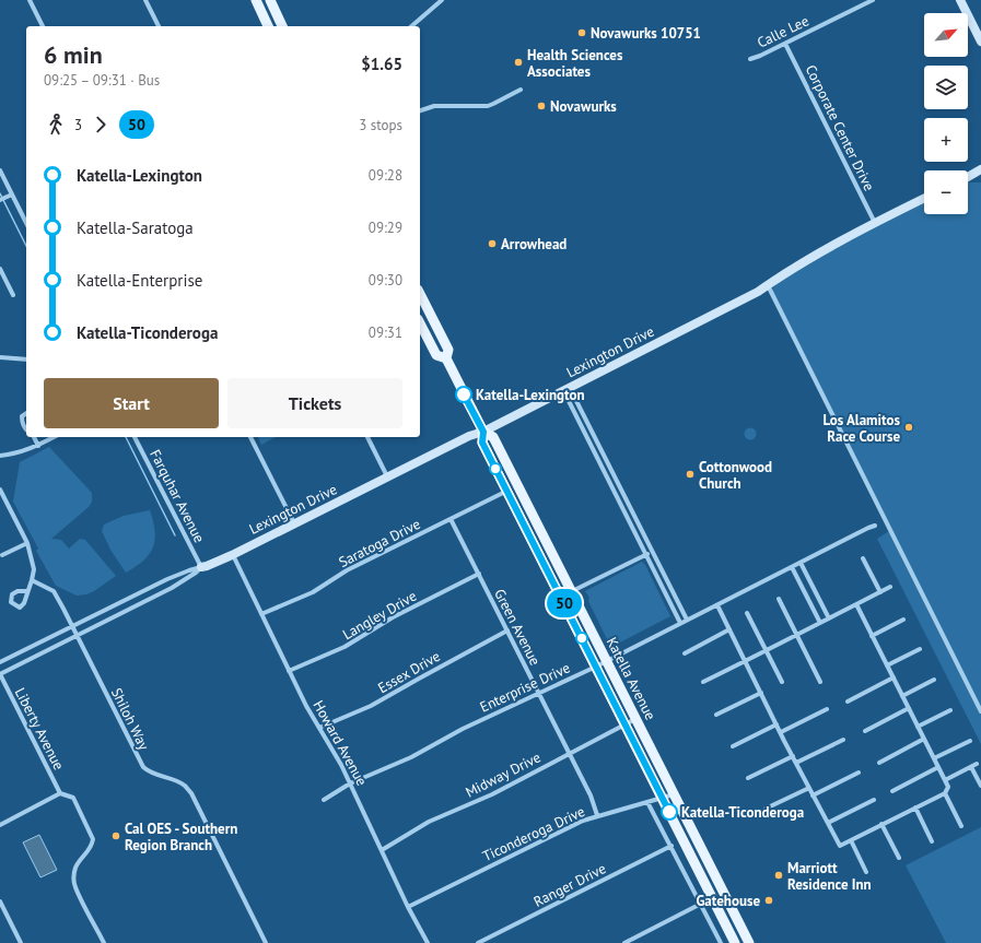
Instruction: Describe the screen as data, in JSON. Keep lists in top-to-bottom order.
{
  "streets": {
    "main road": ["Katella Avenue"],
    "street": [
      "Calle Lee",
      "Corporate Center Drive",
      "Lexington Drive",
      "Farquhar Avenue",
      "Saratoga Drive",
      "Langley Drive",
      "Green Avenue",
      "Essex Drive",
      "Enterprise Drive",
      "Shiloh Way",
      "Liberty Avenue",
      "Howard Avenue",
      "Midway Drive",
      "Ticonderoga Drive",
      "Ranger Drive"
    ]
  },
  "crossings": [
    ["Calle Lee", "Corporate Center Drive"],
    ["Corporate Center Drive", "Lexington Drive"],
    ["Lexington Drive", "Farquhar Avenue"],
    ["Lexington Drive", "Katella Avenue"],
    ["Lexington Drive", "Shiloh Way"],
    ["Lexington Drive", "Liberty Avenue"],
    ["Lexington Drive", "Howard Avenue"],
    ["Saratoga Drive", "Green Avenue"],
    ["Saratoga Drive", "Katella Avenue"],
    ["Saratoga Drive", "Howard Avenue"],
    ["Langley Drive", "Green Avenue"],
    ["Langley Drive", "Howard Avenue"],
    ["Green Avenue", "Essex Drive"],
    ["Green Avenue", "Enterprise Drive"],
    ["Green Avenue", "Midway Drive"],
    ["Green Avenue", "Ticonderoga Drive"],
    ["Essex Drive", "Howard Avenue"],
    ["Katella Avenue", "Enterprise Drive"],
    ["Katella Avenue", "Midway Drive"],
    ["Katella Avenue", "Ticonderoga Drive"],
    ["Enterprise Drive", "Howard Avenue"],
    ["Howard Avenue", "Midway Drive"],
    ["Howard Avenue", "Ticonderoga Drive"]
  ],
  "places": [
    "Novawurks 10751",
    "Health Sciences Associates",
    "Novawurks",
    "Arrowhead",
    "Katella-Lexington",
    "Los Alamitos Race Course",
    "Cottonwood Church",
    "Katella-Ticonderoga",
    "Cal OES - Southern Region Branch",
    "Marriott Residence Inn",
    "Gatehouse"
  ],
  "lines": ["bus line 50"],
  "north": "top right",
  "page": {
    "on_map": "50",
    "map_buttons": ["+", "−"],
    "heading": ["6 min", "09:25 – 09:31 · Bus", "$1.65"],
    "legs": ["3", "50", "3 stops"],
    "list": [
      {
        "name": "Katella-Lexington",
        "value": "09:28"
      },
      {
        "name": "Katella-Saratoga",
        "value": "09:29"
      },
      {
        "name": "Katella-Enterprise",
        "value": "09:30"
      },
      {
        "name": "Katella-Ticonderoga",
        "value": "09:31"
      }
    ],
    "buttons": ["Start", "Tickets"]
  }
}
